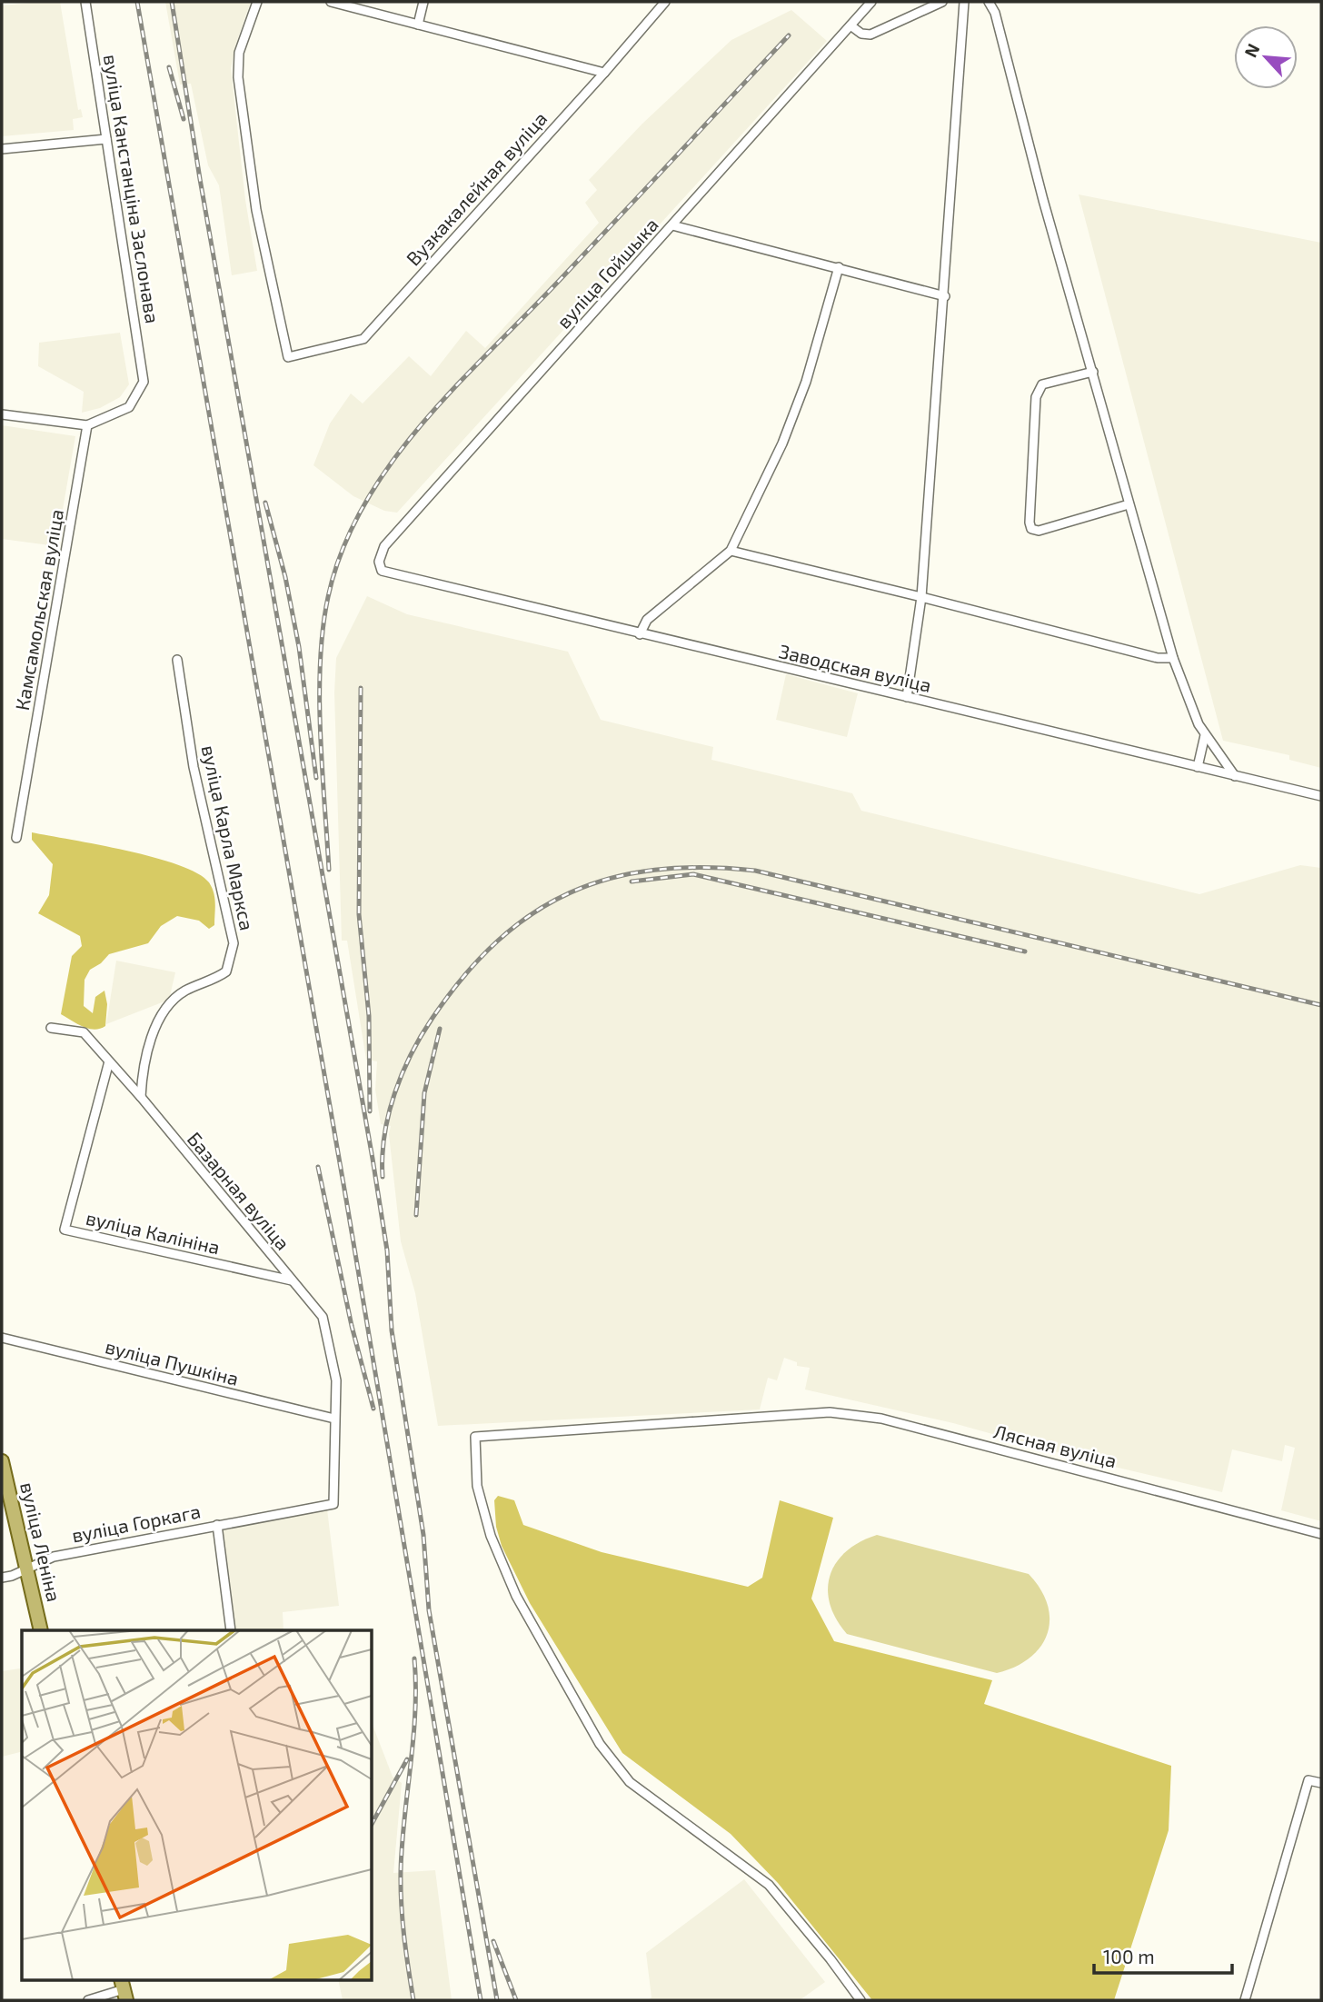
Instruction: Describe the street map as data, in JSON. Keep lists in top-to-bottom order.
{
  "streets": {
    "main road": ["вуліца Леніна"],
    "street": [
      "вуліца Канстанціна Заслонава",
      "Вузкакалейная вуліца",
      "вуліца Гойшыка",
      "Камсамольская вуліца",
      "Заводская вуліца",
      "вуліца Карла Маркса",
      "Базарная вуліца",
      "вуліца Калініна",
      "вуліца Пушкіна",
      "Лясная вуліца",
      "вуліца Горкага"
    ]
  },
  "crossings": [
    ["вуліца Канстанціна Заслонава", "Камсамольская вуліца"],
    ["вуліца Гойшыка", "Заводская вуліца"],
    ["вуліца Карла Маркса", "Базарная вуліца"],
    ["Базарная вуліца", "вуліца Калініна"],
    ["Базарная вуліца", "вуліца Пушкіна"],
    ["Базарная вуліца", "вуліца Горкага"],
    ["вуліца Пушкіна", "вуліца Горкага"],
    ["вуліца Горкага", "вуліца Леніна"]
  ],
  "scale_bar": "100 m",
  "north": "top left"
}
